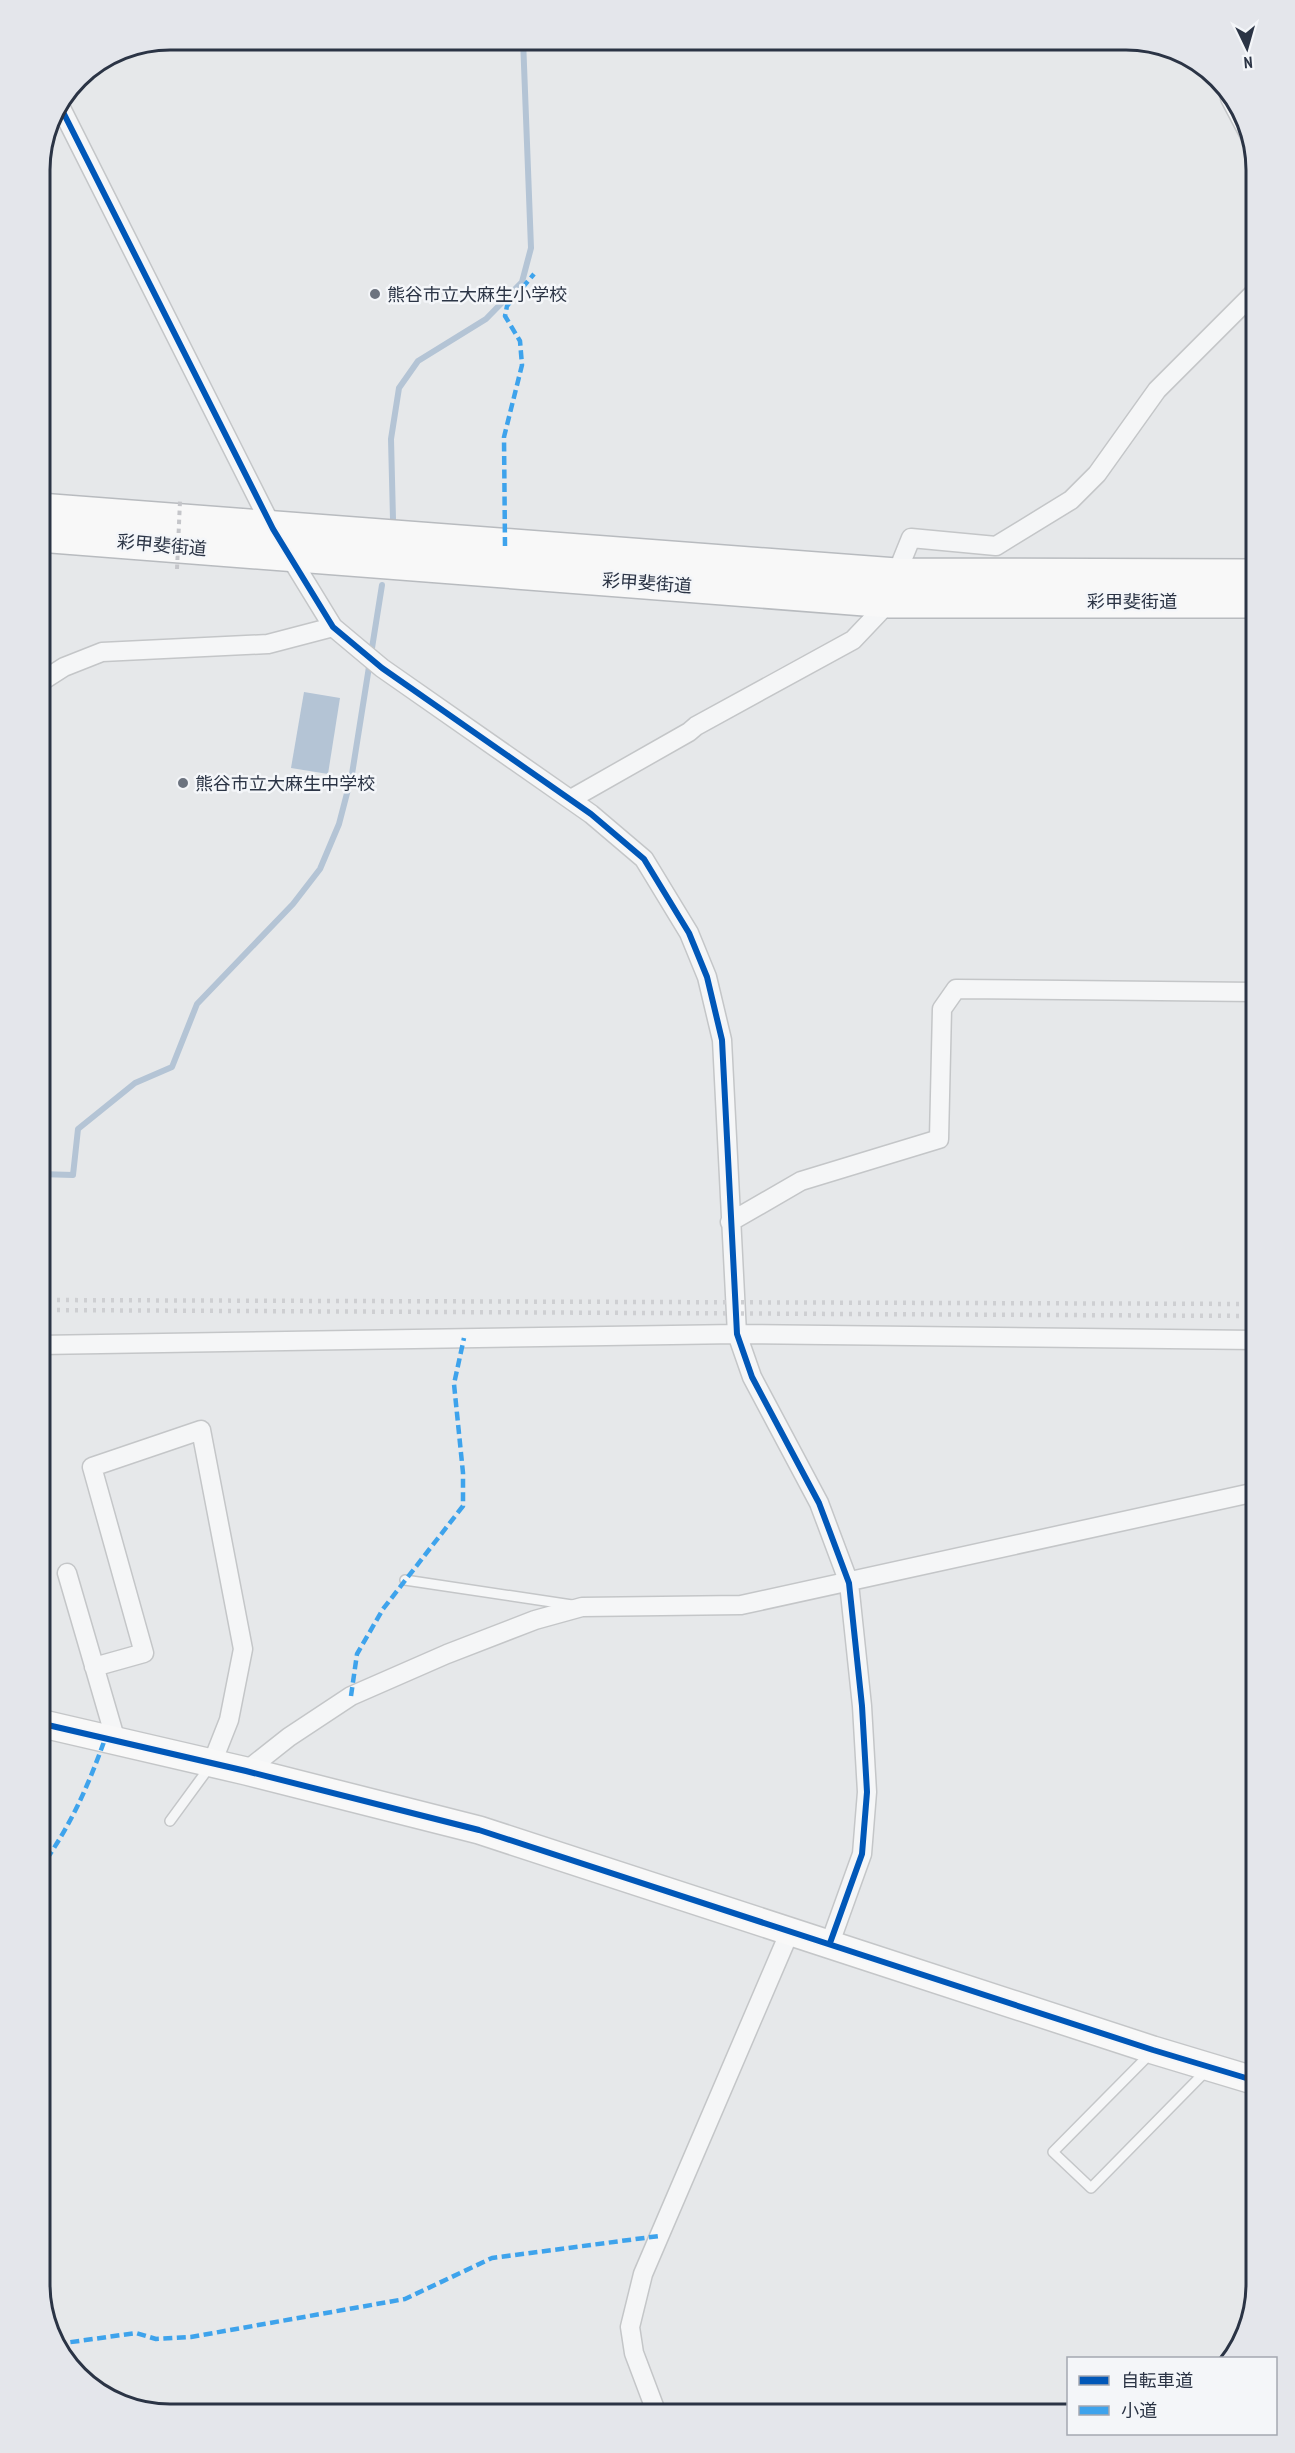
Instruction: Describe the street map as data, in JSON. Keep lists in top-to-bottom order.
{
  "streets": {
    "highway": ["彩甲斐街道"]
  },
  "places": ["熊谷市立大麻生小学校", "熊谷市立大麻生中学校"],
  "legend": ["自転車道", "小道"],
  "north": "bottom"
}
